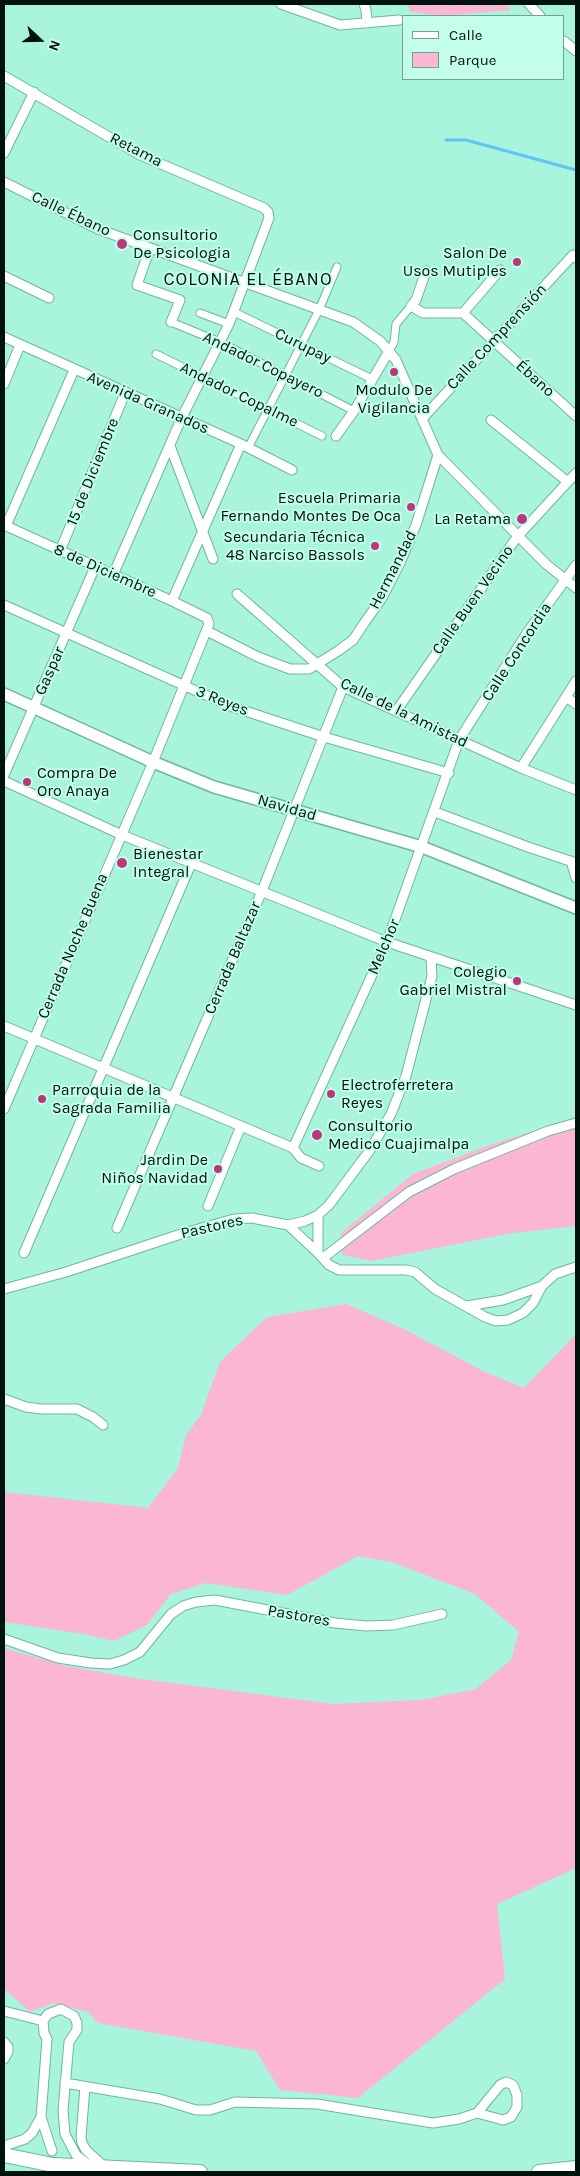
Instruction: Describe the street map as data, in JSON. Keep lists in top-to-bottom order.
{
  "streets": {
    "street": [
      "Retama",
      "Calle Ébano",
      "Calle Comprensión",
      "Curupay",
      "Andador Copayero",
      "Ébano",
      "Andador Copalme",
      "Avenida Granados",
      "15 de Diciembre",
      "Hermandad",
      "8 de Diciembre",
      "Calle Buen Vecino",
      "Calle Concordia",
      "Gaspar",
      "3 Reyes",
      "Calle de la Amistad",
      "Navidad",
      "Cerrada Noche Buena",
      "Melchor",
      "Cerrada Baltazar",
      "Pastores"
    ]
  },
  "crossings": [
    ["Retama", "Calle Ébano"],
    ["Calle Ébano", "Calle Comprensión"],
    ["Calle Ébano", "Hermandad"],
    ["Calle Ébano", "Calle Buen Vecino"],
    ["Calle Ébano", "Calle Concordia"],
    ["Calle Comprensión", "Ébano"],
    ["Avenida Granados", "15 de Diciembre"],
    ["15 de Diciembre", "8 de Diciembre"],
    ["Hermandad", "Calle de la Amistad"],
    ["8 de Diciembre", "Gaspar"],
    ["8 de Diciembre", "Cerrada Noche Buena"],
    ["Calle Buen Vecino", "Calle de la Amistad"],
    ["Calle Concordia", "Calle de la Amistad"],
    ["Calle Concordia", "Melchor"],
    ["Gaspar", "3 Reyes"],
    ["Gaspar", "Navidad"],
    ["3 Reyes", "Cerrada Noche Buena"],
    ["3 Reyes", "Melchor"],
    ["3 Reyes", "Cerrada Baltazar"],
    ["Calle de la Amistad", "Melchor"],
    ["Calle de la Amistad", "Cerrada Baltazar"],
    ["Navidad", "Cerrada Noche Buena"],
    ["Navidad", "Melchor"],
    ["Navidad", "Cerrada Baltazar"]
  ],
  "districts": ["COLONIA EL ÉBANO"],
  "places": [
    "Consultorio De Psicologia",
    "Salon De Usos Mutiples",
    "Modulo De Vigilancia",
    "Escuela Primaria Fernando Montes De Oca",
    "La Retama",
    "Secundaria Técnica 48 Narciso Bassols",
    "Compra De Oro Anaya",
    "Bienestar Integral",
    "Colegio Gabriel Mistral",
    "Electroferretera Reyes",
    "Parroquia de la Sagrada Familia",
    "Consultorio Medico Cuajimalpa",
    "Jardin De Niños Navidad"
  ],
  "legend": ["Calle", "Parque"],
  "north": "right"
}
